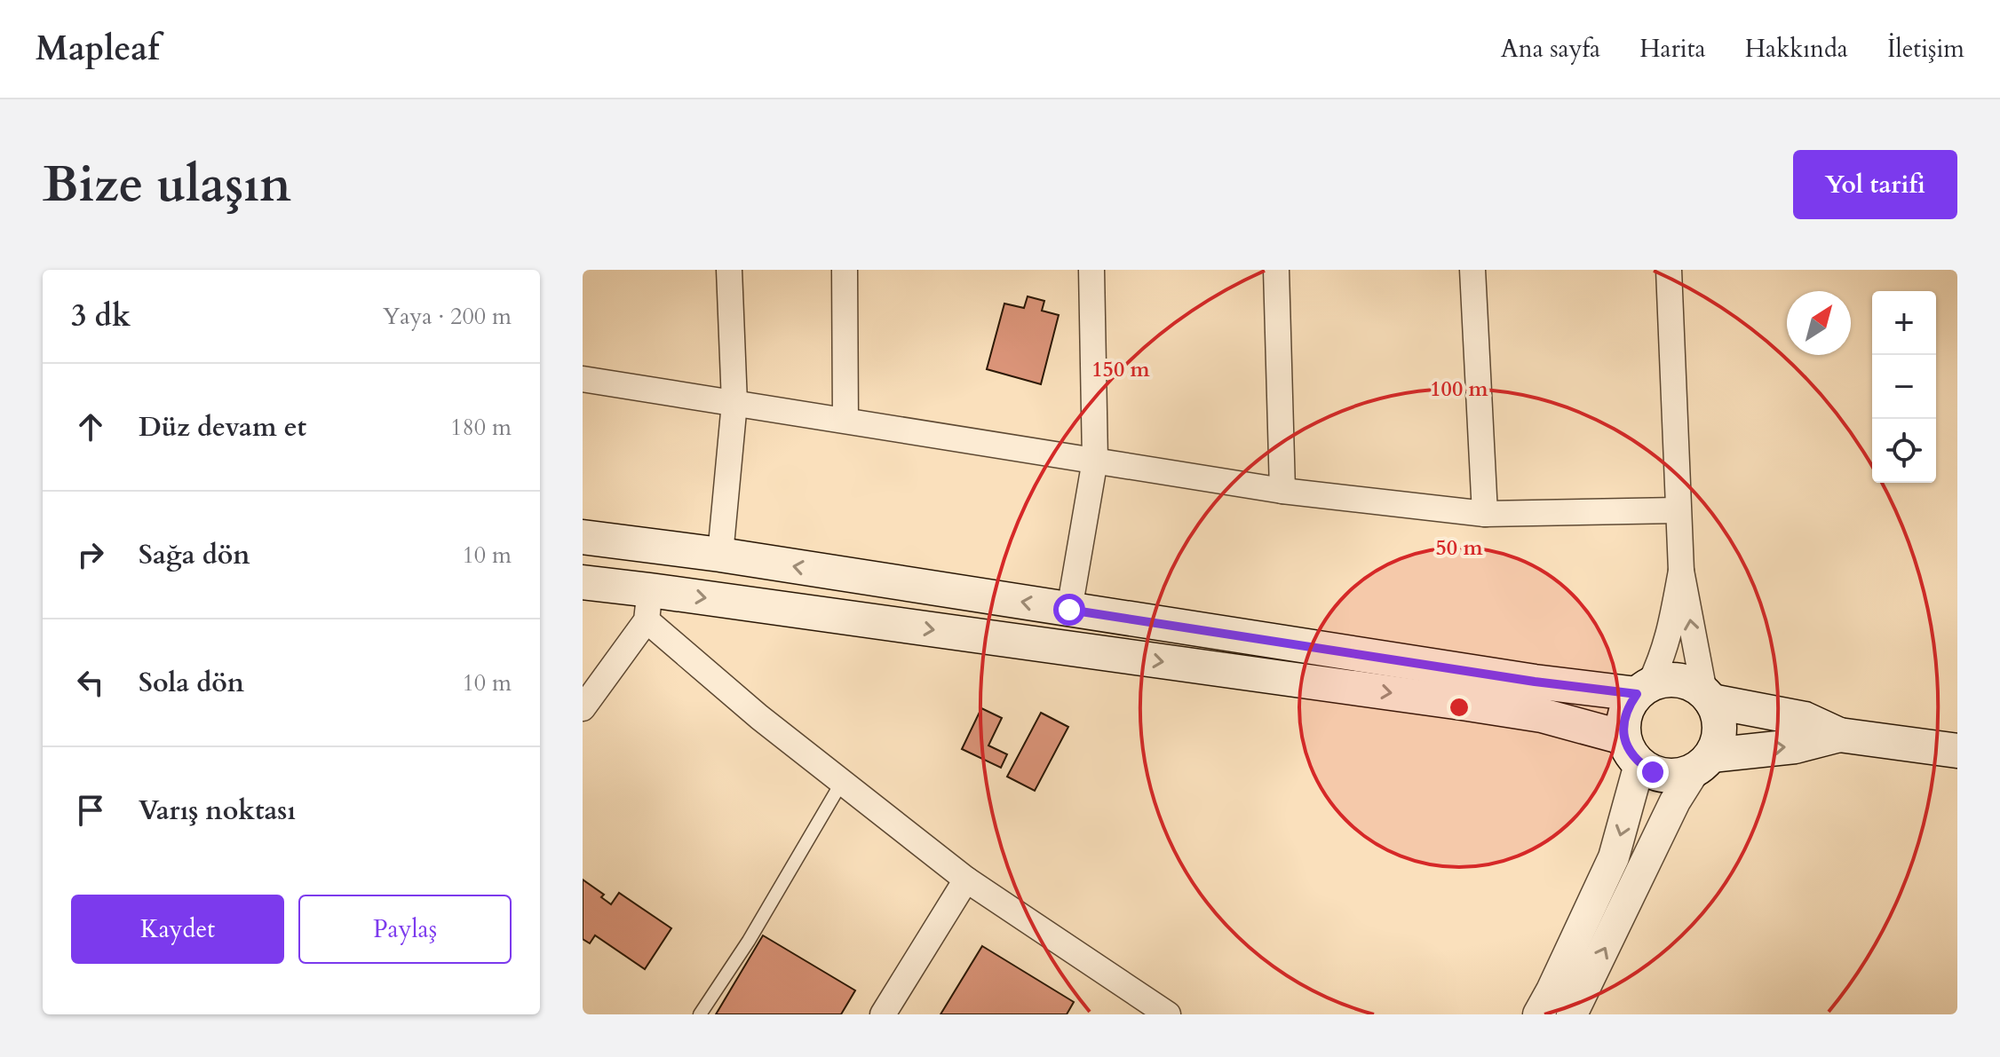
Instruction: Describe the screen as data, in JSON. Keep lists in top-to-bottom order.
{
  "north": "top right",
  "page": {
    "header": "Mapleaf",
    "nav": [
      "Ana sayfa",
      "Harita",
      "Hakkında",
      "İletişim"
    ],
    "buttons": [
      "Yol tarifi",
      ["Kaydet", "Paylaş"]
    ],
    "title": "Bize ulaşın",
    "heading": ["3 dk", "Yaya · 200 m"],
    "map_buttons": ["+", "−"],
    "list": [
      ["Düz devam et", "180 m"],
      ["Sağa dön", "10 m"],
      ["Sola dön", "10 m"],
      "Varış noktası"
    ]
  },
  "rings": ["150 m", "100 m", "50 m"]
}
